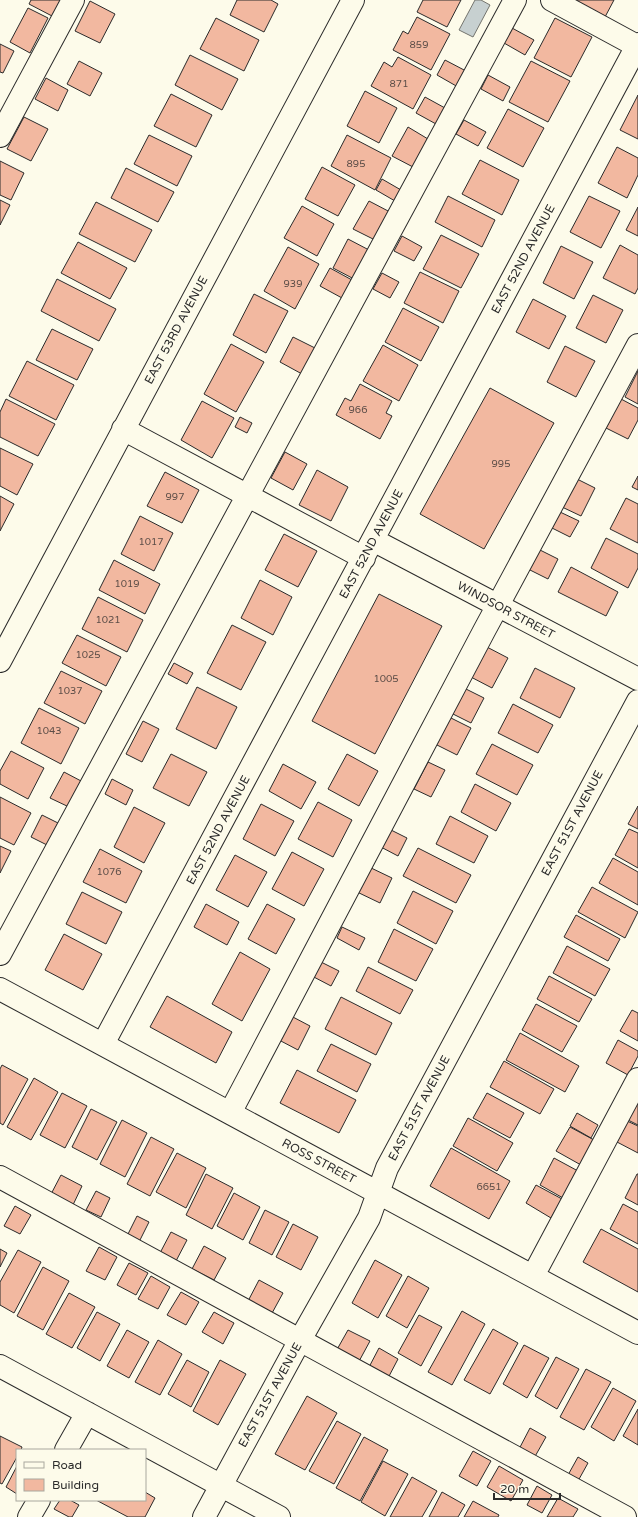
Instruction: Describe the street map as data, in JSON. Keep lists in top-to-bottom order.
{
  "streets": {
    "street": [
      "EAST 52ND AVENUE",
      "EAST 53RD AVENUE",
      "WINDSOR STREET",
      "EAST 51ST AVENUE",
      "ROSS STREET"
    ]
  },
  "crossings": [
    ["EAST 52ND AVENUE", "WINDSOR STREET"],
    ["EAST 52ND AVENUE", "ROSS STREET"],
    ["EAST 53RD AVENUE", "WINDSOR STREET"],
    ["EAST 51ST AVENUE", "ROSS STREET"]
  ],
  "house_numbers": [
    "859",
    "871",
    "895",
    "939",
    "966",
    "995",
    "997",
    "1017",
    "1019",
    "1021",
    "1025",
    "1005",
    "1037",
    "1043",
    "1076",
    "6651"
  ],
  "legend": ["Road", "Building"],
  "scale_bar": "20 m"
}
